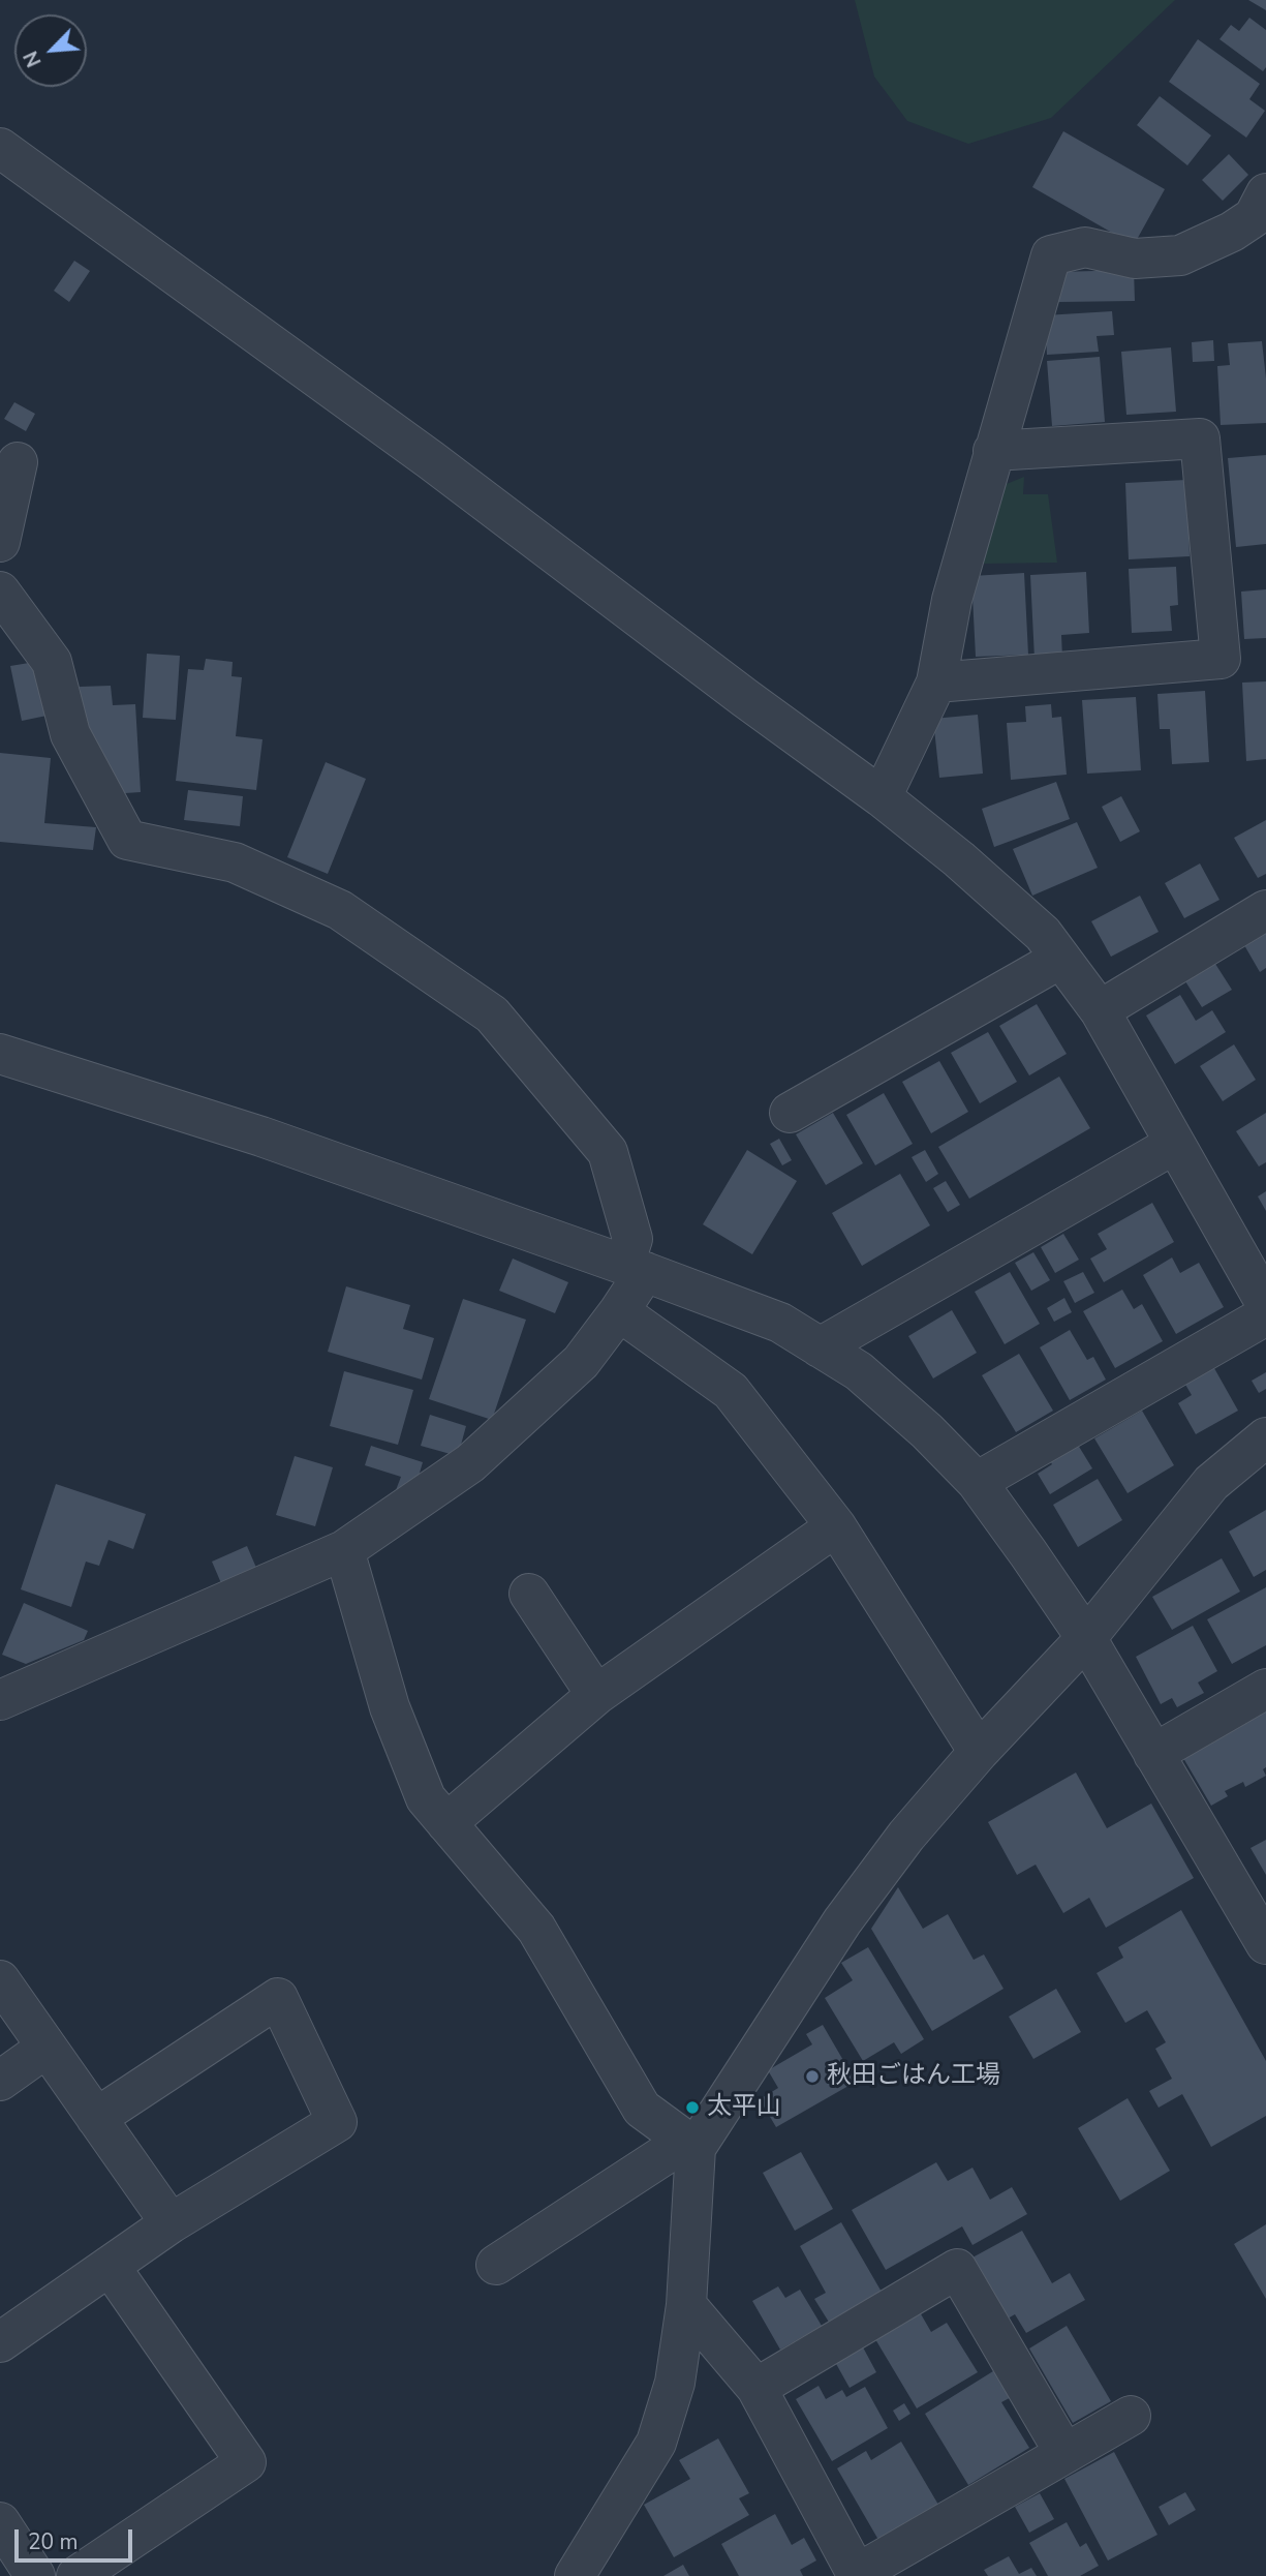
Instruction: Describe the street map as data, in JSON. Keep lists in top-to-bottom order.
{
  "places": ["秋田ごはん工場", "太平山"],
  "scale_bar": "20 m",
  "north": "bottom left"
}
